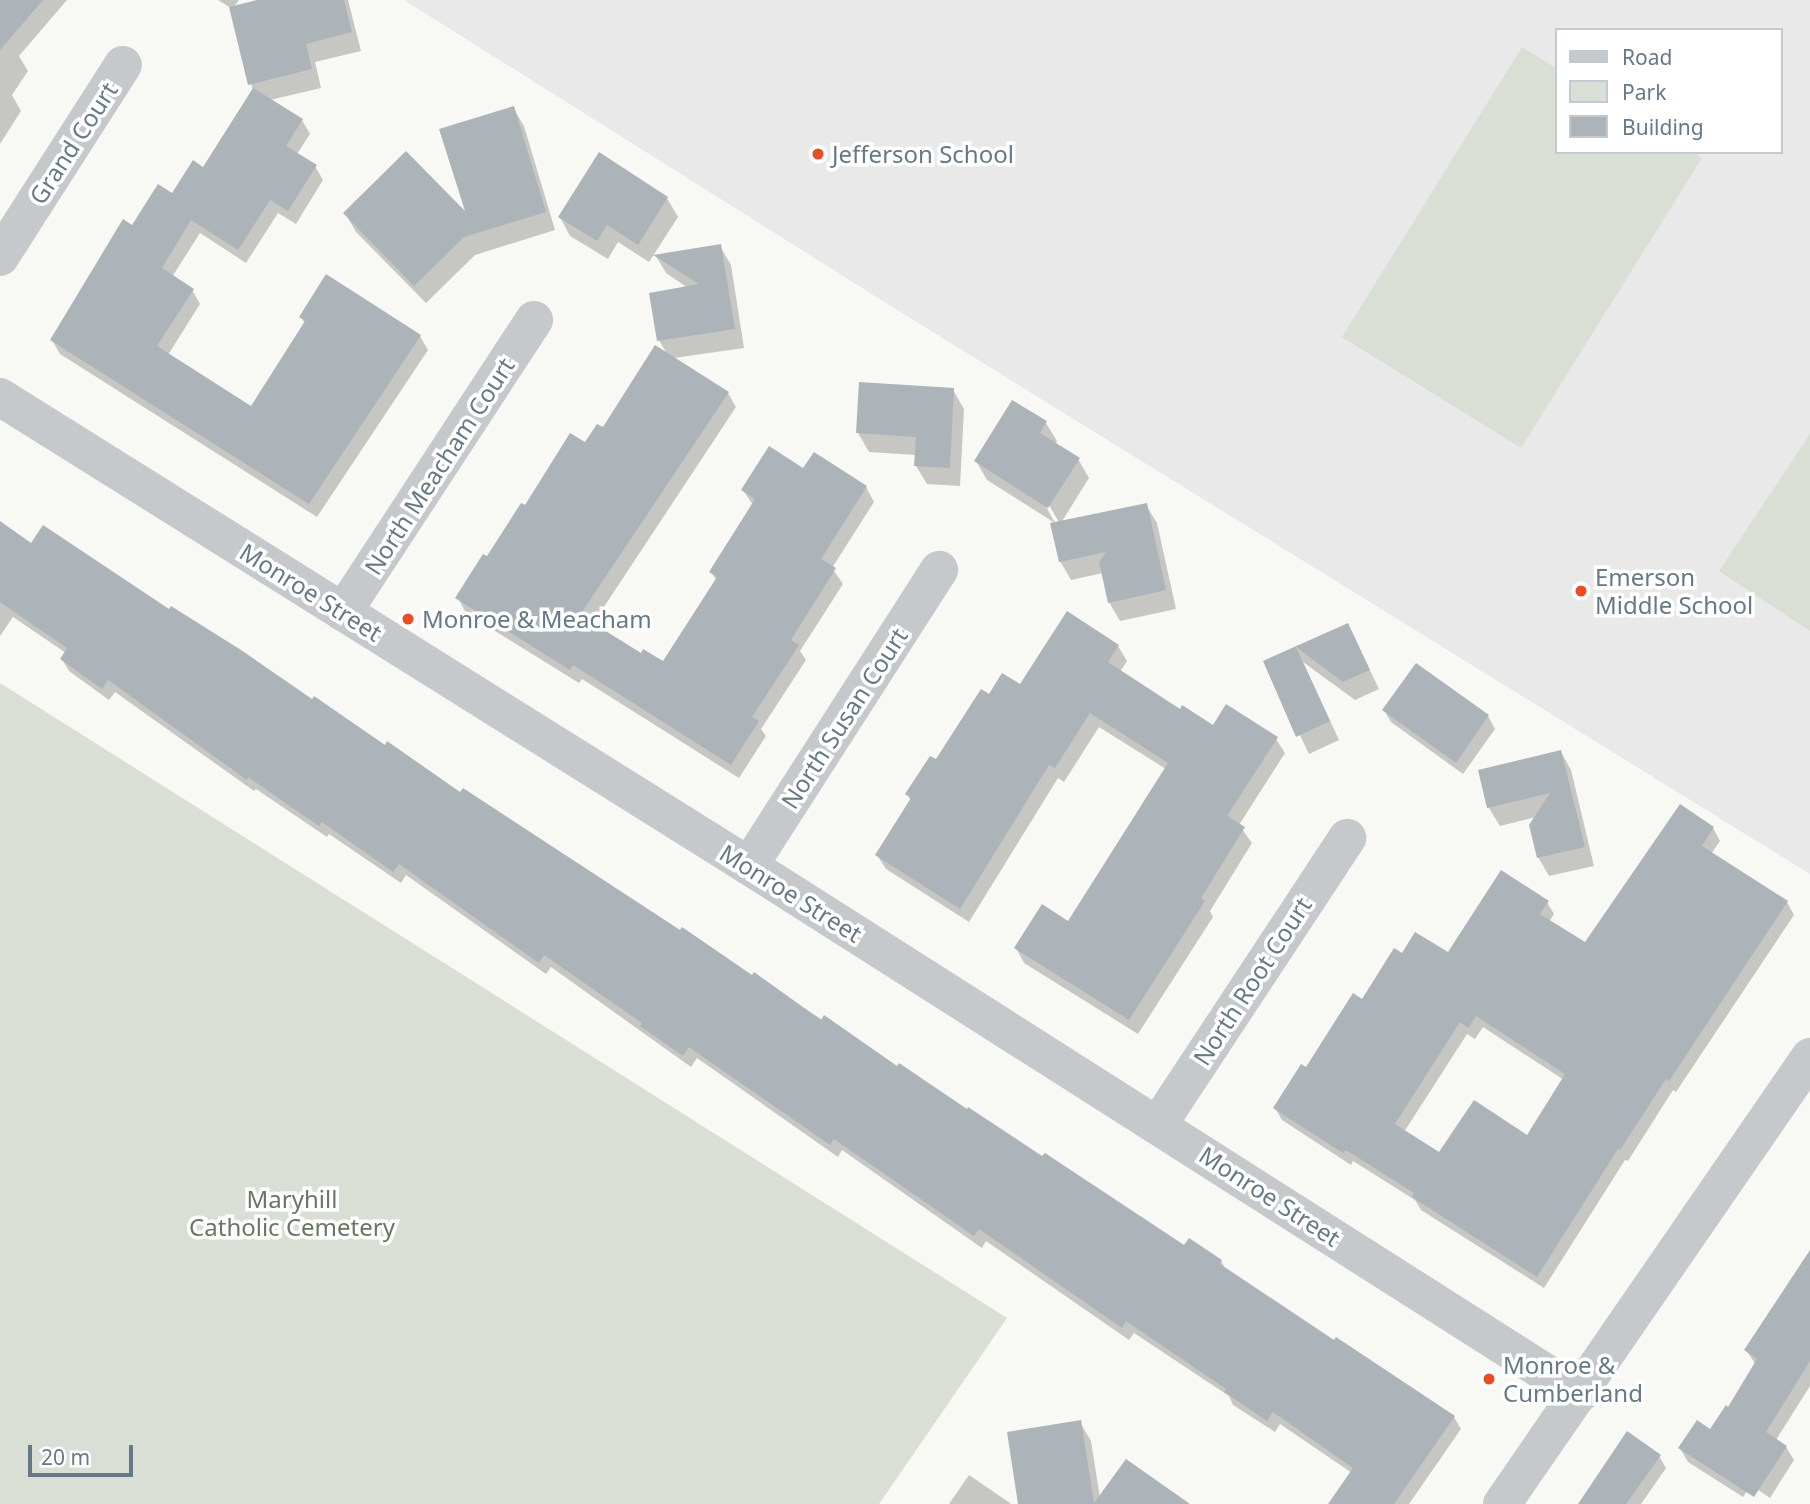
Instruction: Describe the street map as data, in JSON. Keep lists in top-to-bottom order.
{
  "streets": {
    "street": [
      "Grand Court",
      "North Meacham Court",
      "Monroe Street",
      "North Susan Court",
      "North Root Court"
    ]
  },
  "crossings": [
    ["North Meacham Court", "Monroe Street"],
    ["Monroe Street", "North Susan Court"],
    ["Monroe Street", "North Root Court"]
  ],
  "parks": ["Maryhill Catholic Cemetery"],
  "places": [
    "Jefferson School",
    "Emerson Middle School",
    "Monroe & Meacham",
    "Monroe & Cumberland"
  ],
  "legend": ["Road", "Park", "Building"],
  "scale_bar": "20 m"
}
